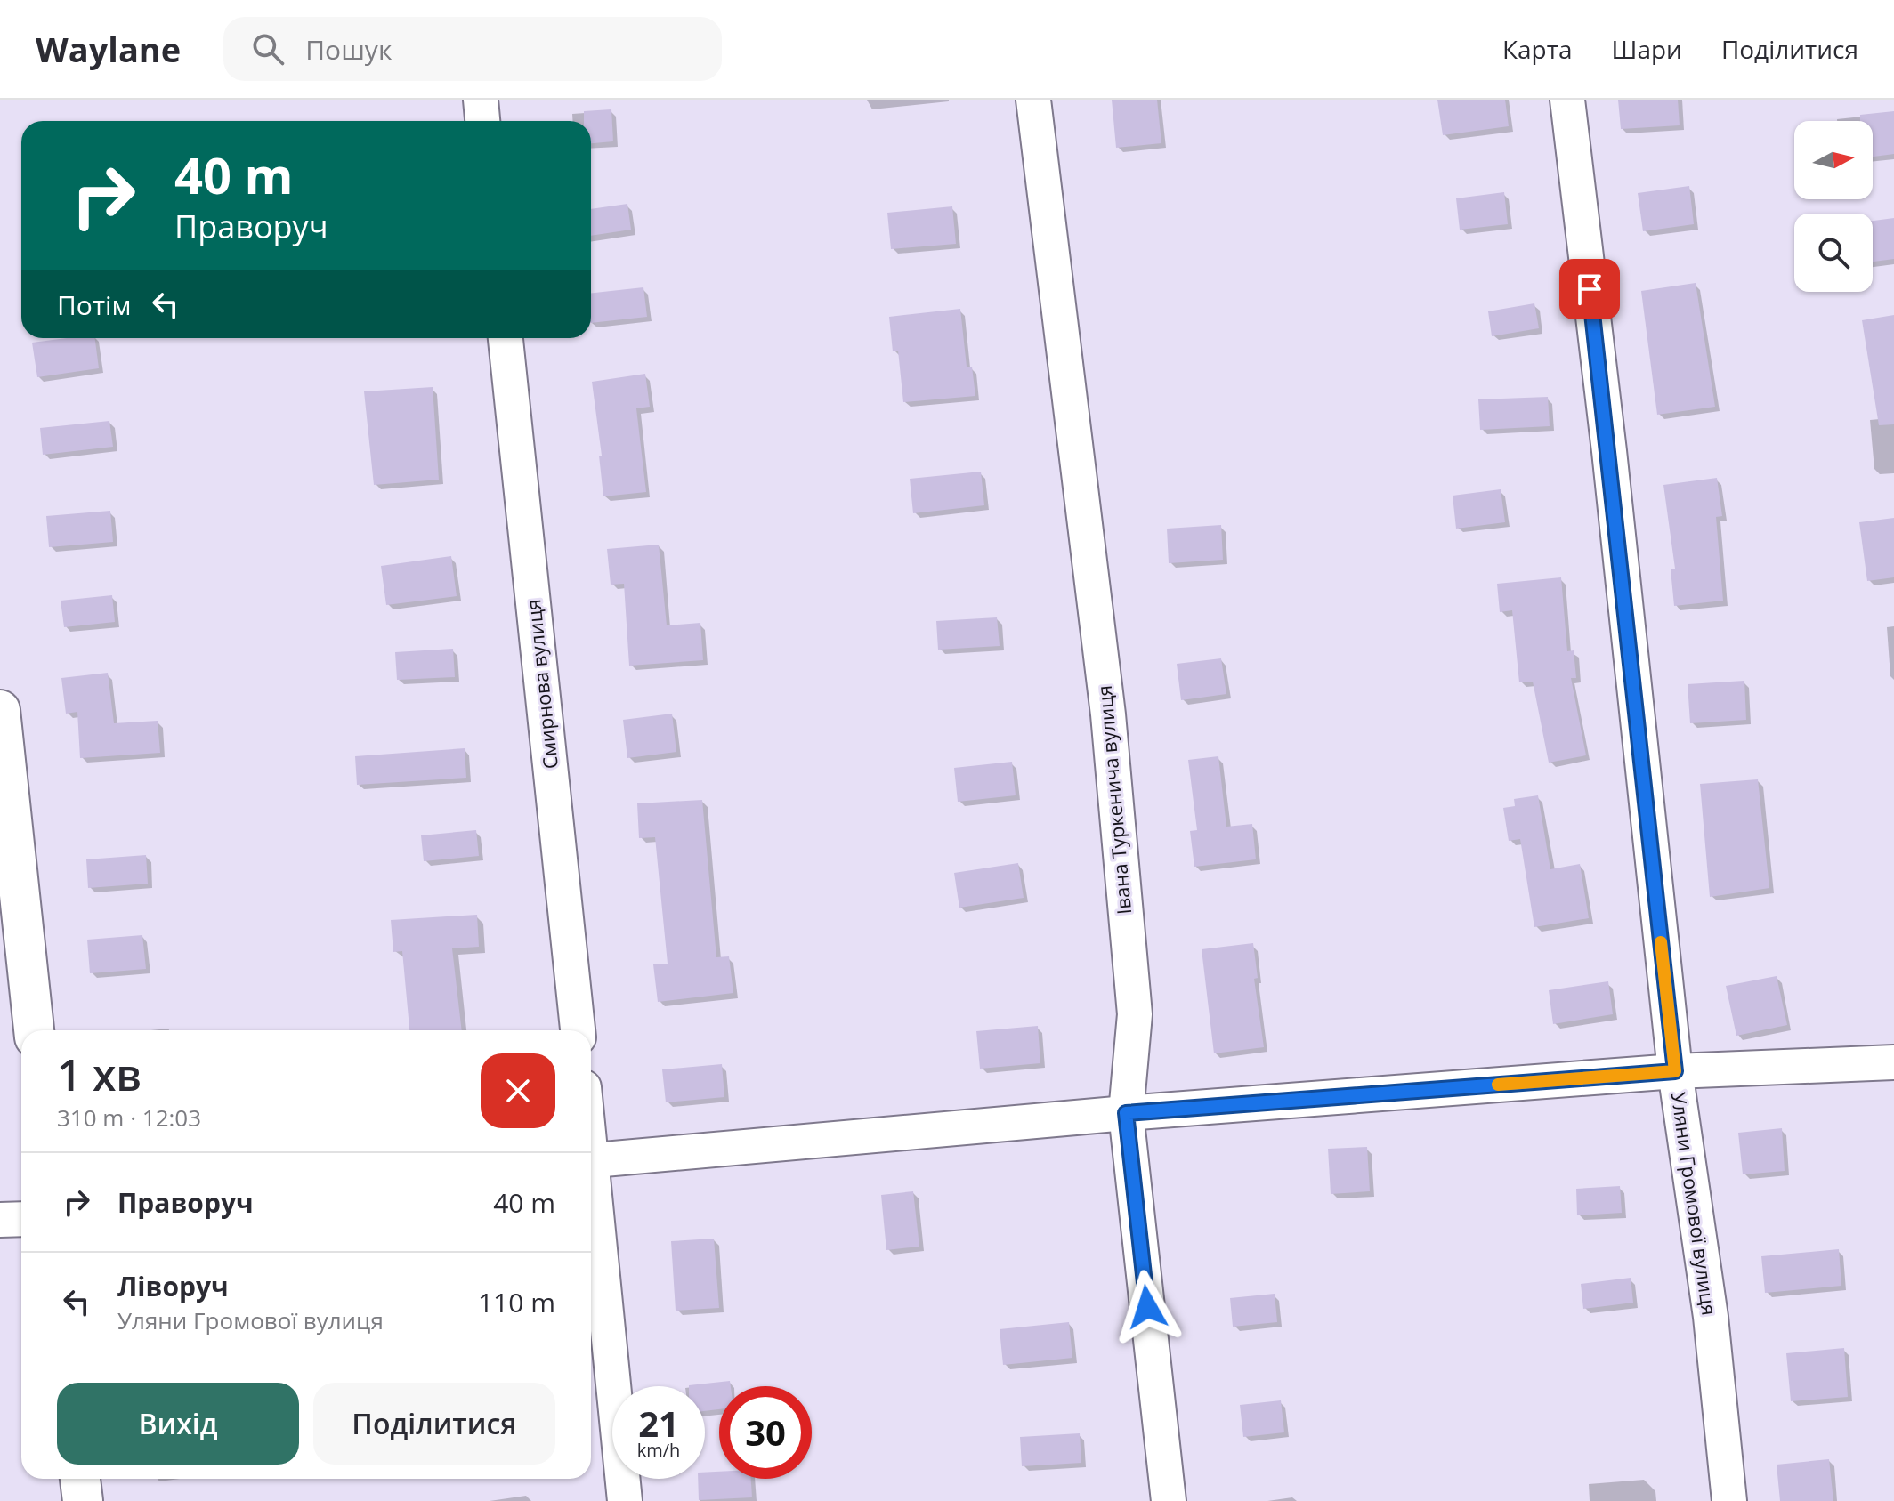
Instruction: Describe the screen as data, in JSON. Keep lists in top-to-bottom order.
{
  "streets": {
    "street": ["Смирнова вулиця", "Івана Туркенича вулиця", "Уляни Громової вулиця"]
  },
  "north": "right",
  "page": {
    "header": "Waylane",
    "search": "Пошук",
    "nav": ["Карта", "Шари", "Поділитися"],
    "turn": ["40 m", "Праворуч"],
    "then": "Потім",
    "heading": ["1 хв", "310 m · 12:03"],
    "list": [
      {
        "name": "Праворуч",
        "value": "40 m"
      },
      {
        "name": "Ліворуч",
        "note": "Уляни Громової вулиця",
        "value": "110 m"
      }
    ],
    "buttons": ["Вихід", "Поділитися"],
    "speed": "21 km/h",
    "limit": "30"
  }
}
